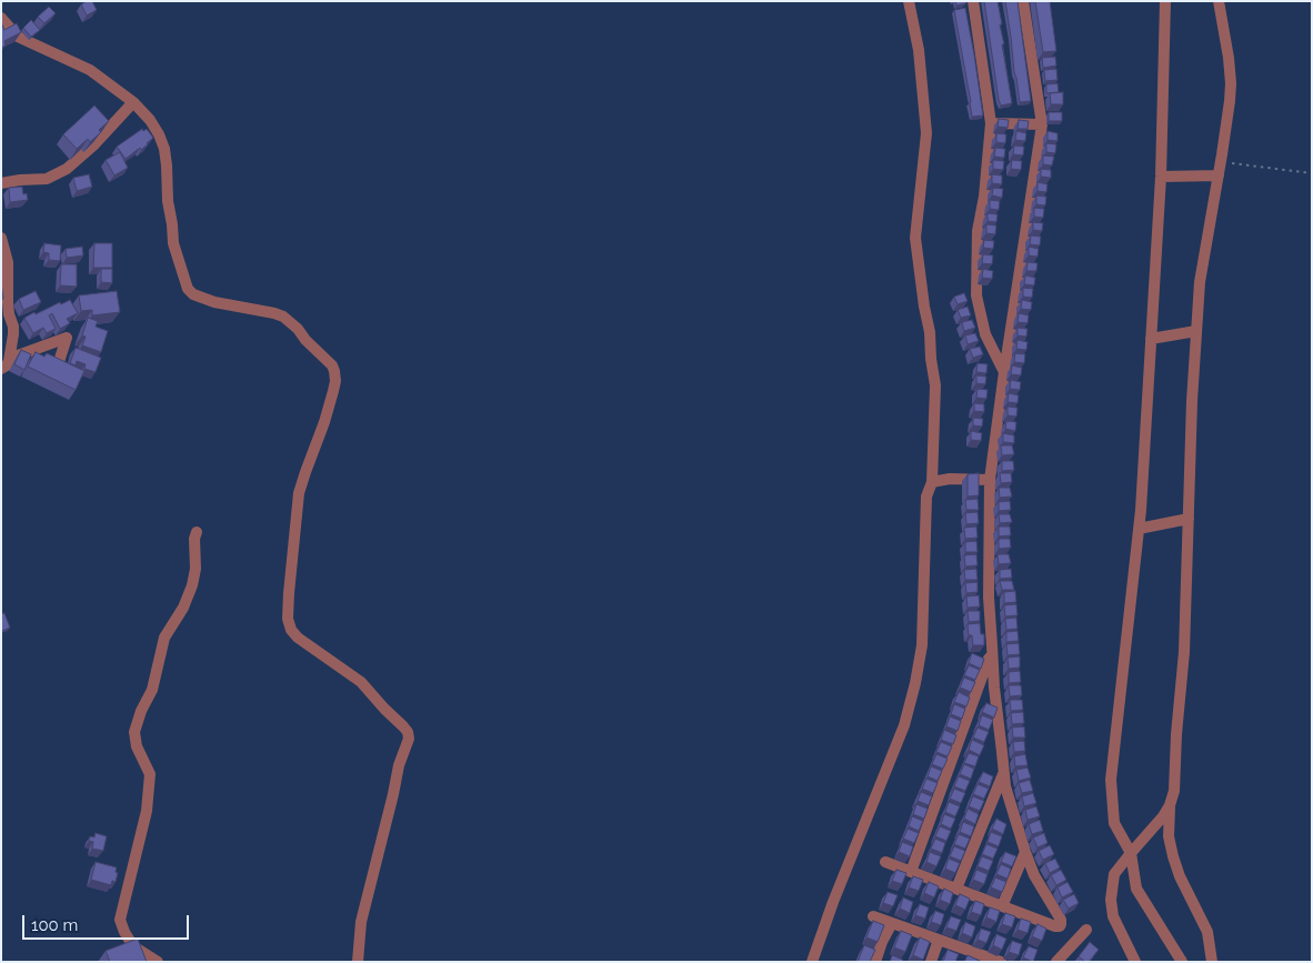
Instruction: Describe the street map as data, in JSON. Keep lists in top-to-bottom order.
{
  "scale_bar": "100 m"
}
